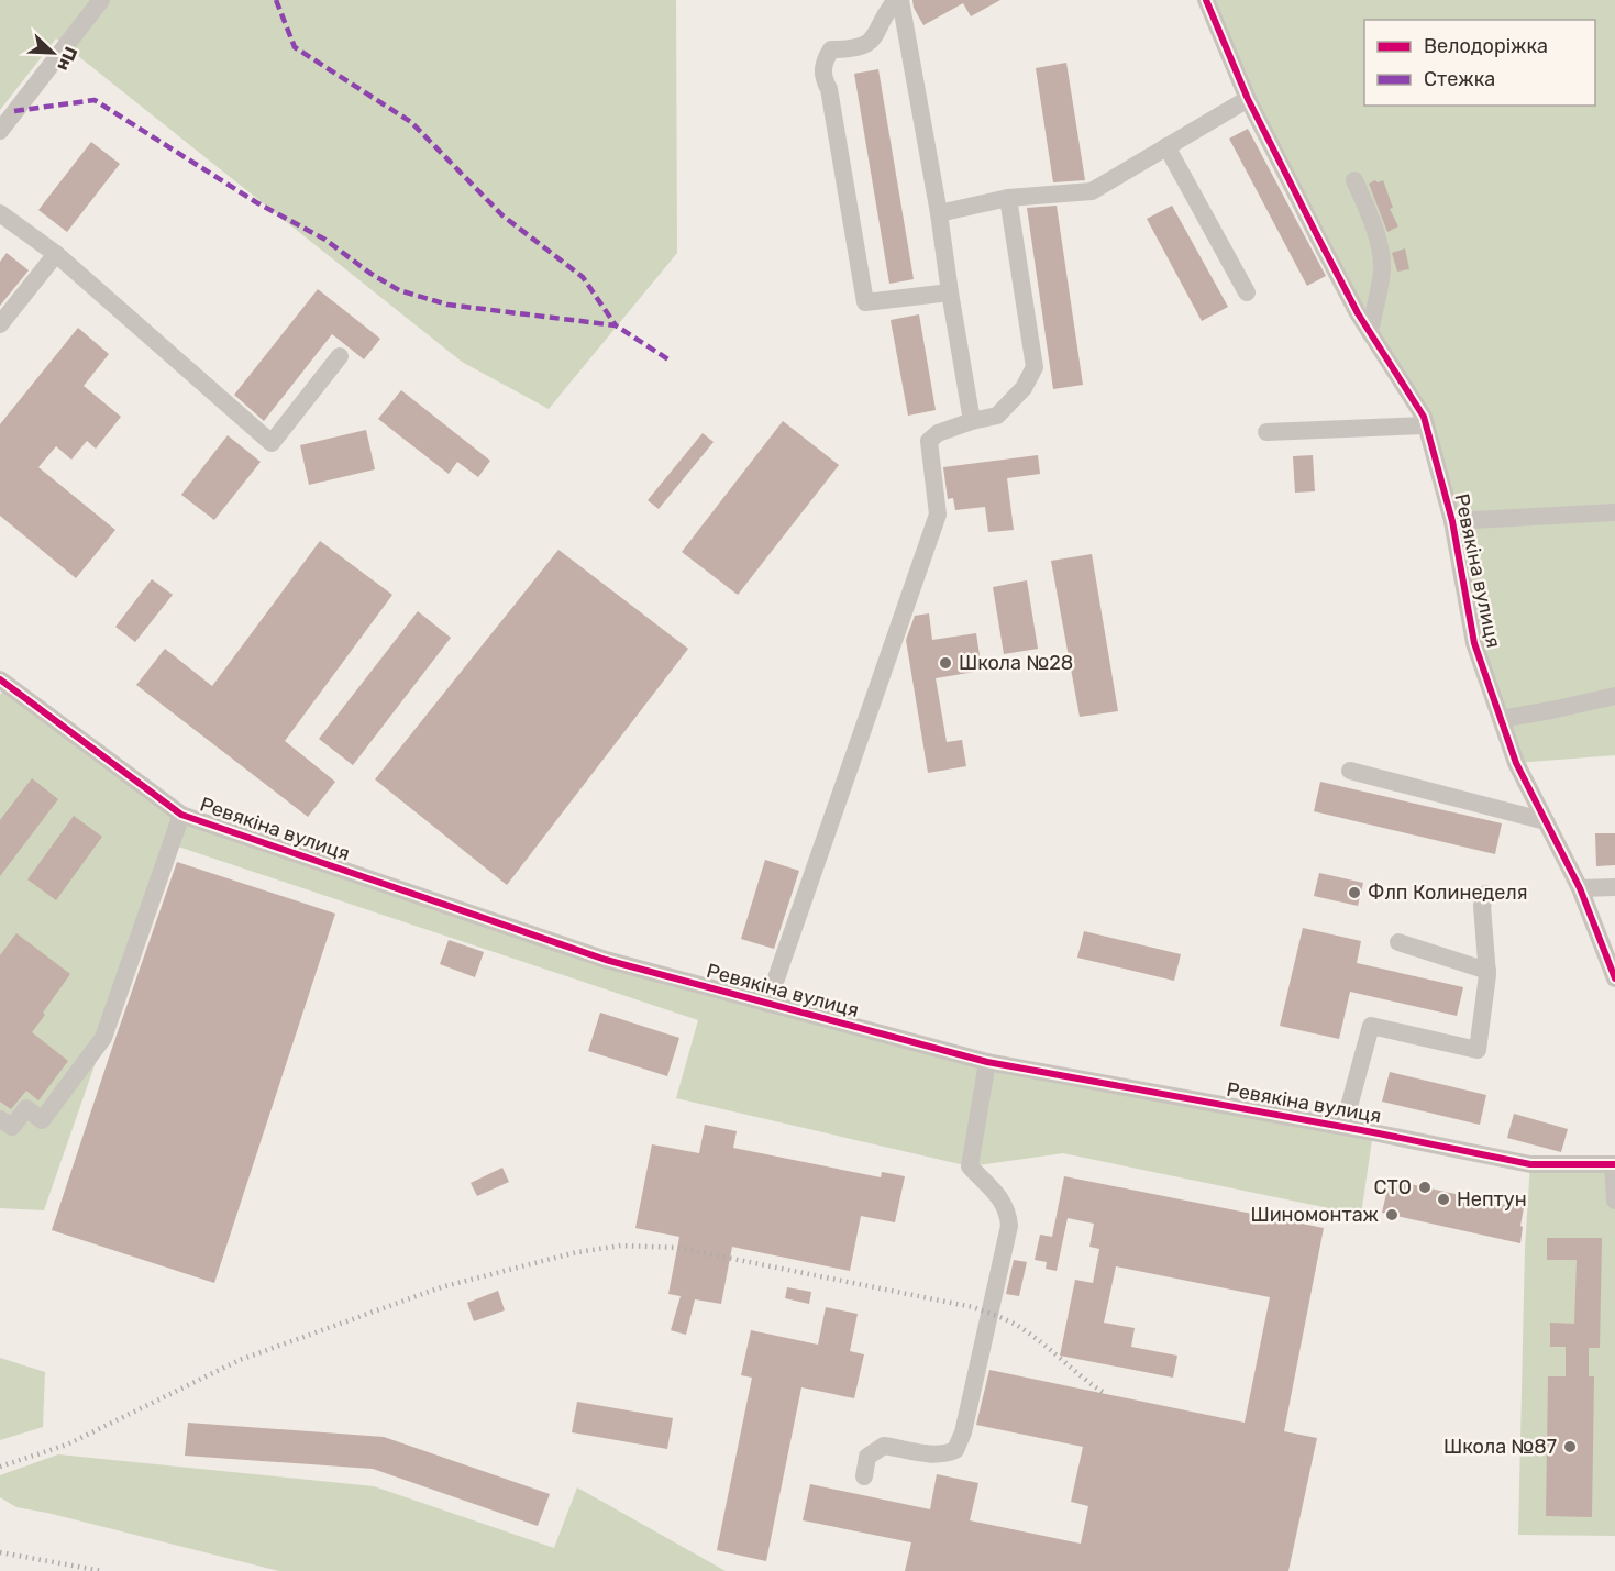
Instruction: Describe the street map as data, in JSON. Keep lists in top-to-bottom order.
{
  "streets": {
    "street": ["Ревякіна вулиця"]
  },
  "places": [
    "Школа №28",
    "Флп Колинеделя",
    "СТО",
    "Нептун",
    "Шиномонтаж",
    "Школа №87"
  ],
  "legend": ["Велодоріжка", "Стежка"],
  "north": "bottom right"
}
